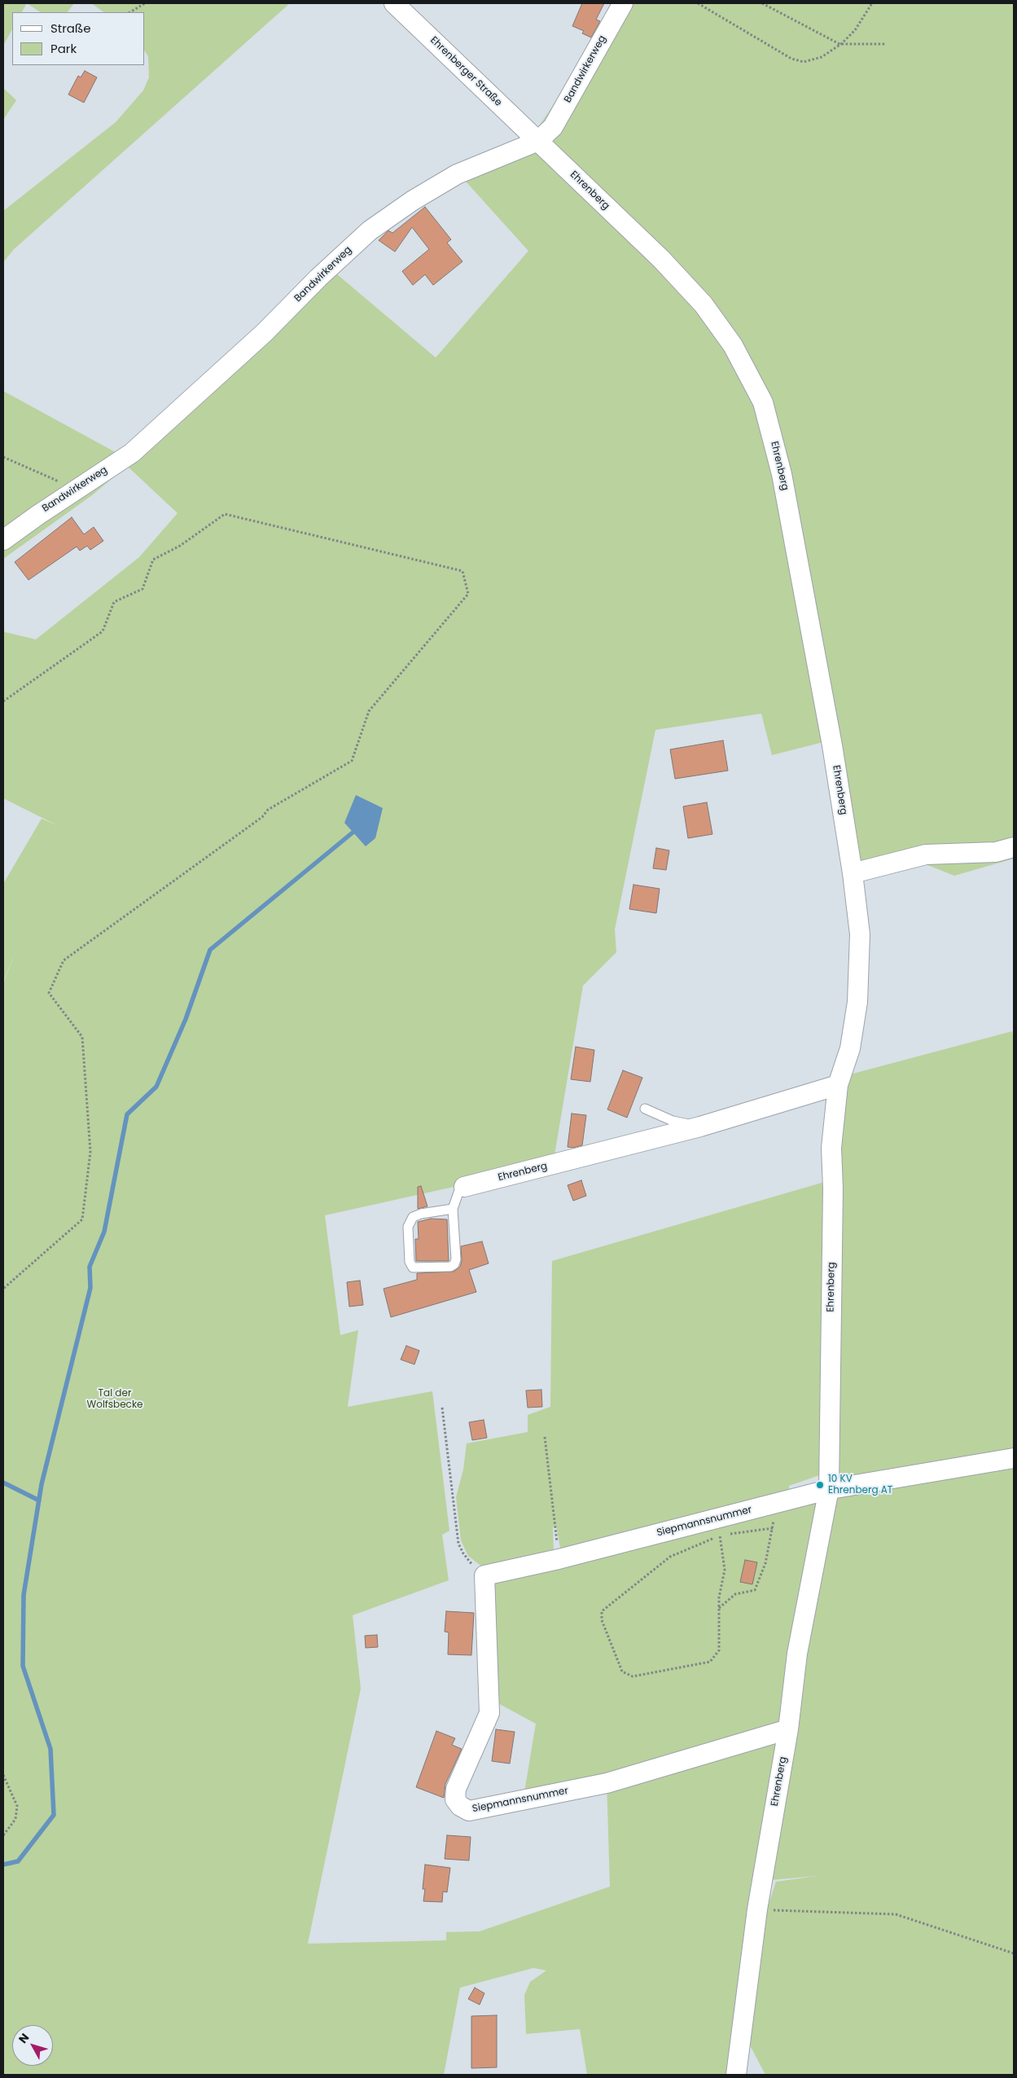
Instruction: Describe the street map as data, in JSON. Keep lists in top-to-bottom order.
{
  "streets": {
    "street": [
      "Bandwirkerweg",
      "Ehrenberger Straße",
      "Ehrenberg",
      "Siepmannsnummer"
    ]
  },
  "crossings": [
    ["Bandwirkerweg", "Ehrenberger Straße"],
    ["Bandwirkerweg", "Ehrenberg"],
    ["Ehrenberger Straße", "Ehrenberg"],
    ["Ehrenberg", "Siepmannsnummer"]
  ],
  "parks": ["Tal der Wolfsbecke"],
  "places": ["10 KV Ehrenberg AT"],
  "legend": ["Straße", "Park"],
  "north": "top left"
}
